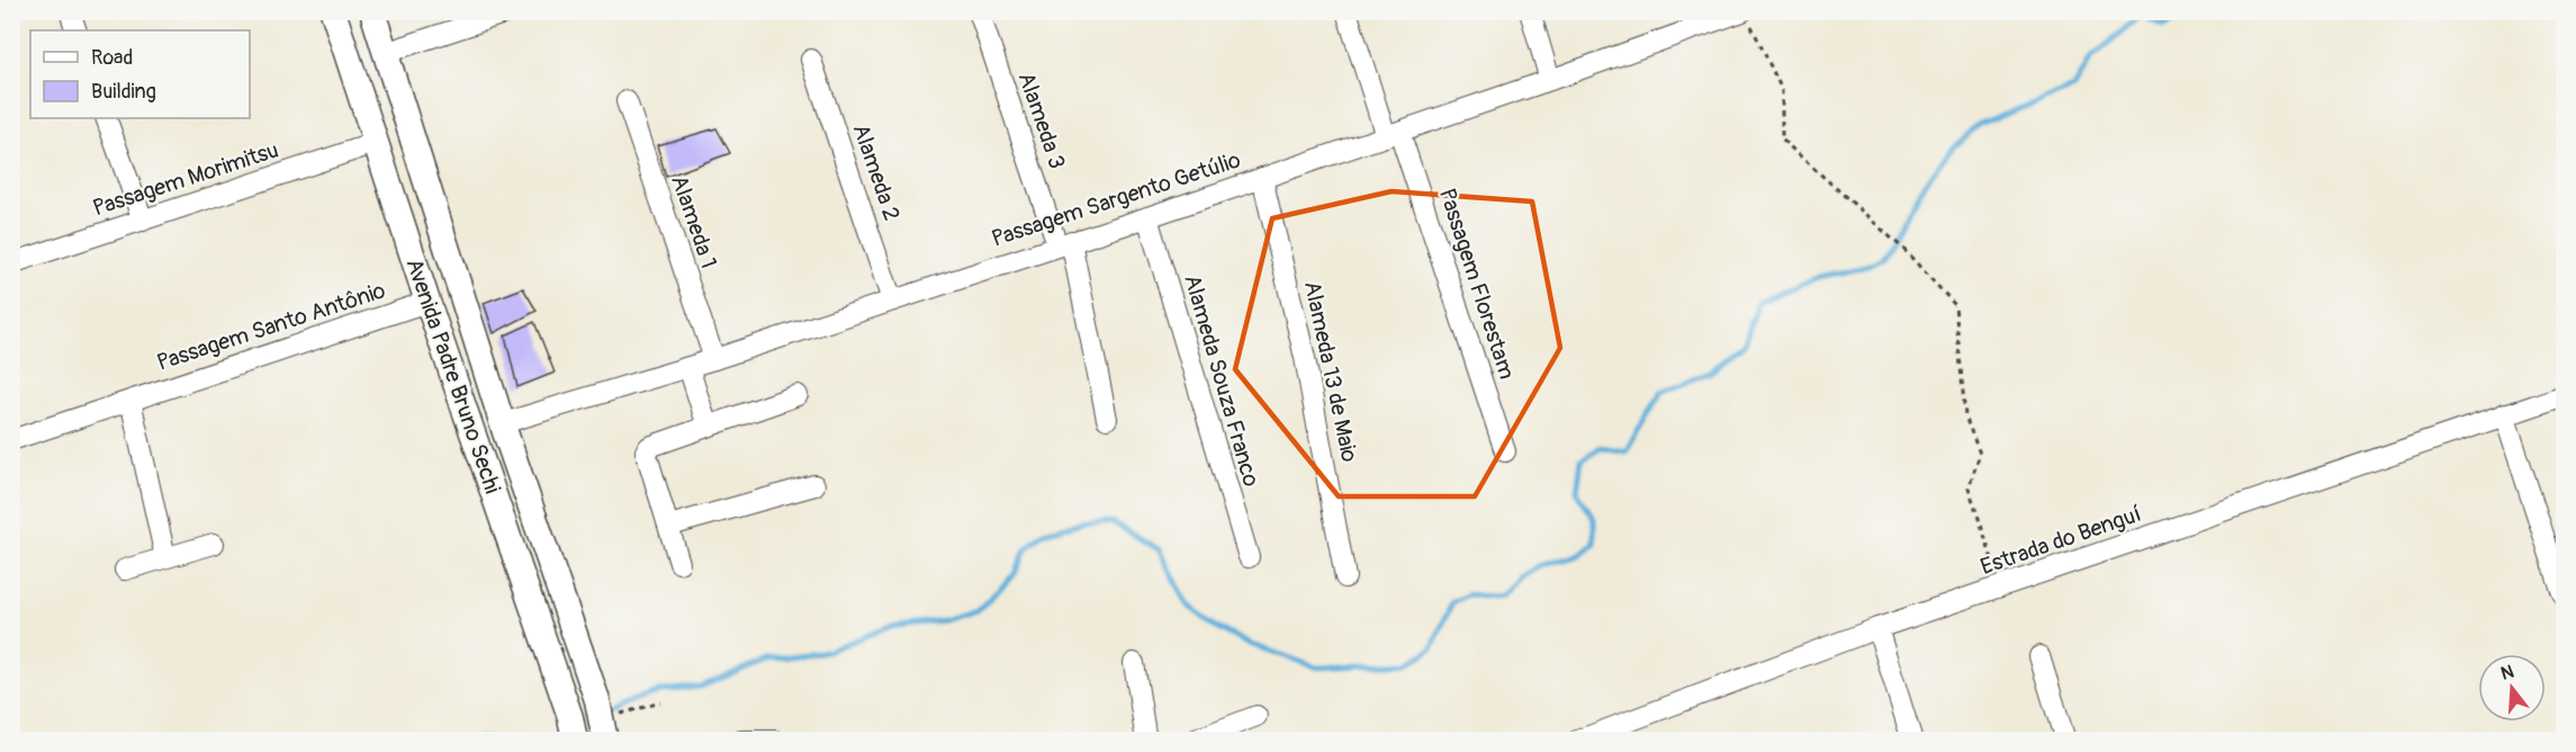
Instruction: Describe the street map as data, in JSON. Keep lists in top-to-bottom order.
{
  "streets": {
    "main road": ["Avenida Padre Bruno Sechi"],
    "street": [
      "Alameda 3",
      "Alameda 2",
      "Passagem Morimitsu",
      "Passagem Sargento Getúlio",
      "Alameda 1",
      "Passagem Florestam",
      "Passagem Santo Antônio",
      "Alameda 13 de Maio",
      "Alameda Souza Franco",
      "Estrada do Benguí"
    ]
  },
  "crossings": [
    ["Alameda 3", "Passagem Sargento Getúlio"],
    ["Alameda 2", "Passagem Sargento Getúlio"],
    ["Passagem Morimitsu", "Avenida Padre Bruno Sechi"],
    ["Passagem Sargento Getúlio", "Alameda 1"],
    ["Passagem Sargento Getúlio", "Passagem Florestam"],
    ["Passagem Sargento Getúlio", "Alameda 13 de Maio"],
    ["Passagem Sargento Getúlio", "Avenida Padre Bruno Sechi"],
    ["Passagem Sargento Getúlio", "Alameda Souza Franco"],
    ["Passagem Santo Antônio", "Avenida Padre Bruno Sechi"]
  ],
  "legend": ["Road", "Building"],
  "north": "top"
}
